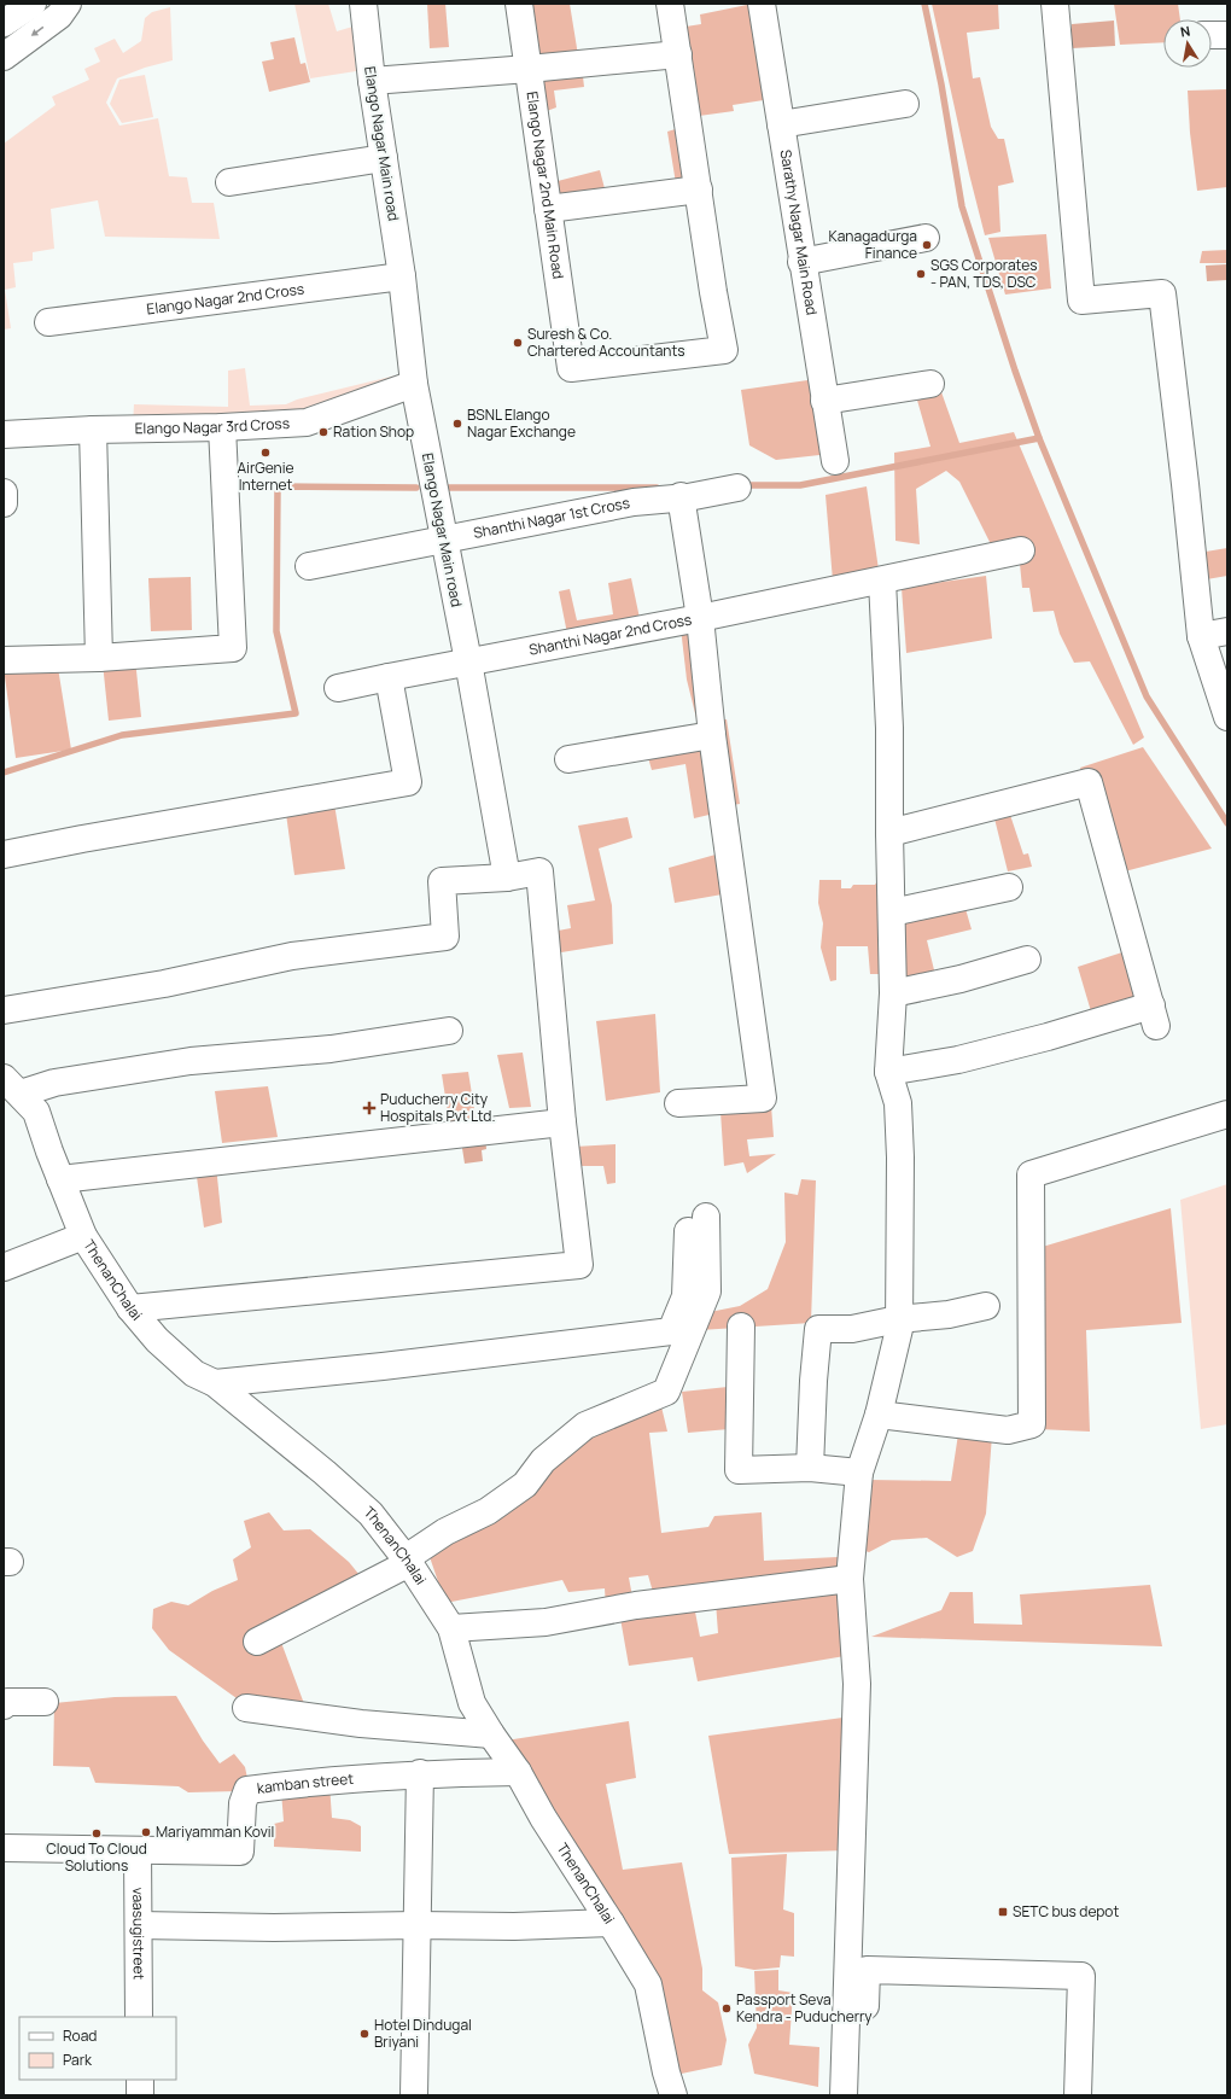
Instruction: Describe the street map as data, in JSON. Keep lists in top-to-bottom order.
{
  "streets": {
    "street": [
      "Elango Nagar Main road",
      "Elango Nagar 2nd Main Road",
      "Sarathy Nagar Main Road",
      "Elango Nagar 2nd Cross",
      "Elango Nagar 3rd Cross",
      "Shanthi Nagar 1st Cross",
      "Shanthi Nagar 2nd Cross",
      "ThenanChalai",
      "kamban street",
      "vaasugistreet"
    ]
  },
  "crossings": [
    ["Elango Nagar Main road", "Elango Nagar 2nd Cross"],
    ["Elango Nagar Main road", "Elango Nagar 3rd Cross"],
    ["Elango Nagar Main road", "Shanthi Nagar 1st Cross"],
    ["Elango Nagar Main road", "Shanthi Nagar 2nd Cross"],
    ["ThenanChalai", "kamban street"],
    ["kamban street", "vaasugistreet"]
  ],
  "places": {
    "other": [
      "Kanagadurga Finance",
      "SGS Corporates - PAN, TDS, DSC",
      "Suresh & Co. Chartered Accountants",
      "BSNL Elango Nagar Exchange",
      "Ration Shop",
      "AirGenie Internet",
      "Mariyamman Kovil",
      "Cloud To Cloud Solutions",
      "Passport Seva Kendra - Puducherry",
      "Hotel Dindugal Briyani"
    ],
    "health": ["Puducherry City Hospitals Pvt Ltd."],
    "transit": ["SETC bus depot"]
  },
  "legend": ["Road", "Park"],
  "north": "top"
}
